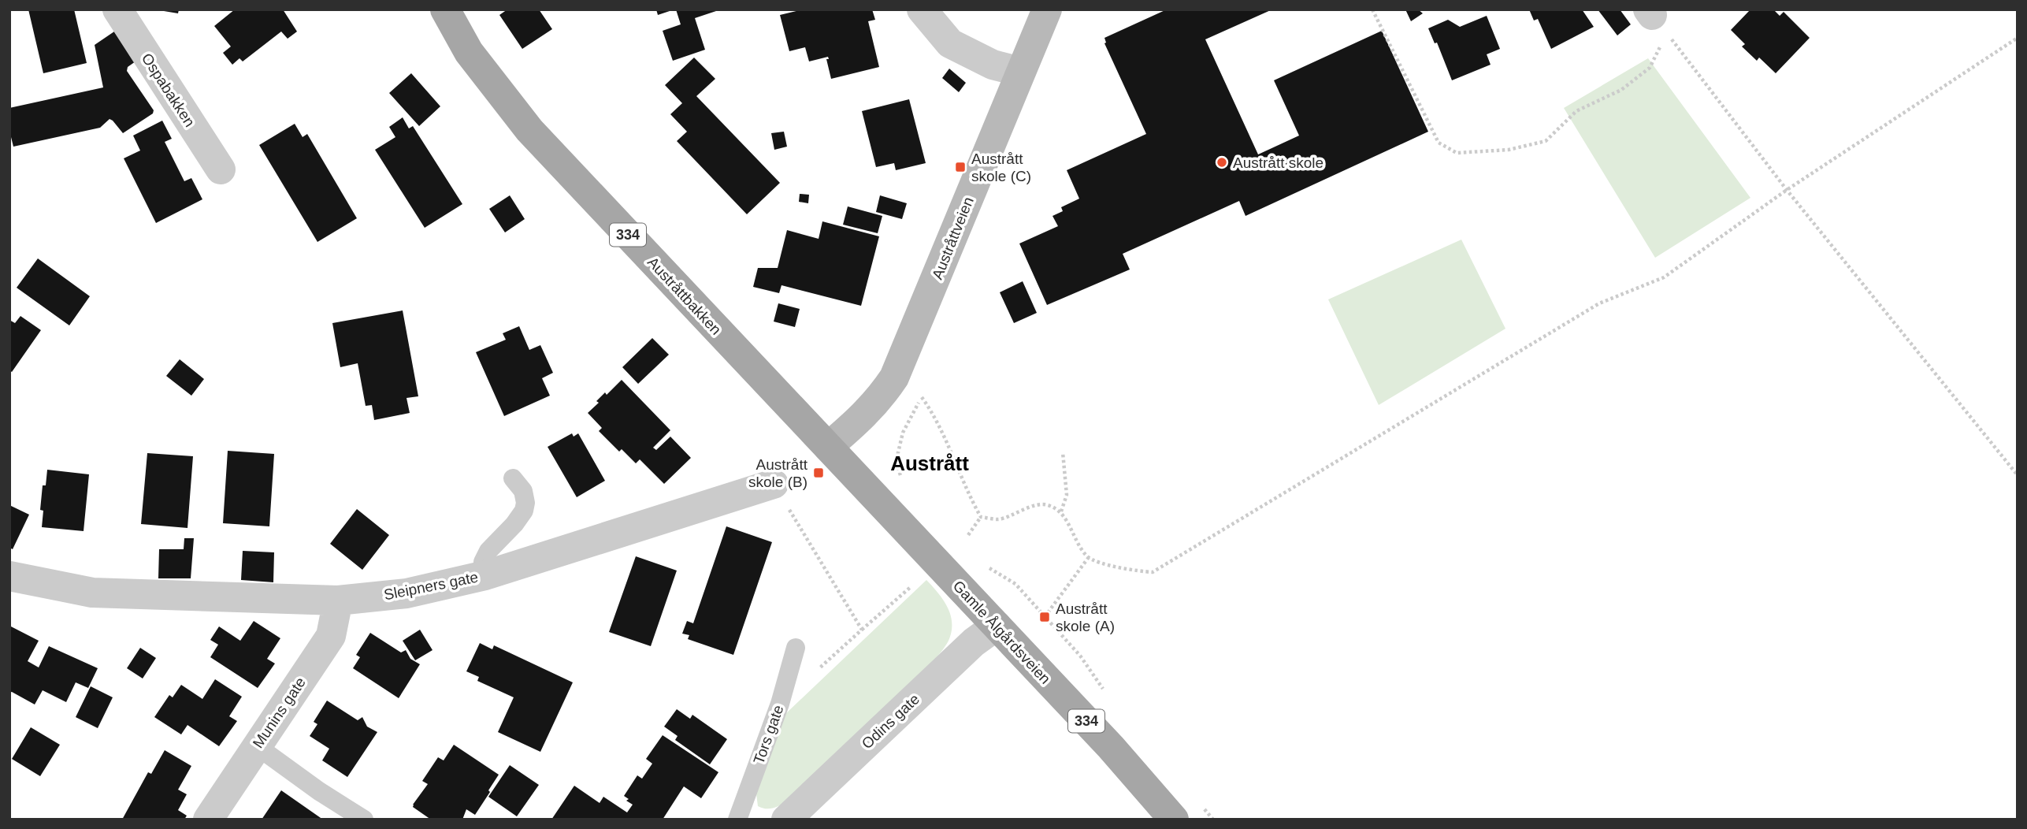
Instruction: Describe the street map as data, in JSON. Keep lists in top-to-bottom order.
{
  "streets": {
    "main road": [
      "334",
      "Austråttveien",
      "Austråttbakken",
      "Gamle Ålgårdsveien"
    ],
    "street": [
      "Ospabakken",
      "Sleipners gate",
      "Munins gate",
      "Odins gate"
    ],
    "lane": ["Tors gate"]
  },
  "crossings": [
    ["Austråttveien", "Austråttbakken"],
    ["Austråttveien", "Gamle Ålgårdsveien"],
    ["Austråttbakken", "Gamle Ålgårdsveien"],
    ["Sleipners gate", "Munins gate"],
    ["Gamle Ålgårdsveien", "Odins gate"]
  ],
  "districts": ["Austrått"],
  "places": {
    "other": ["Austrått skole"],
    "transit": ["Austrått skole (C)", "Austrått skole (B)", "Austrått skole (A)"]
  }
}
